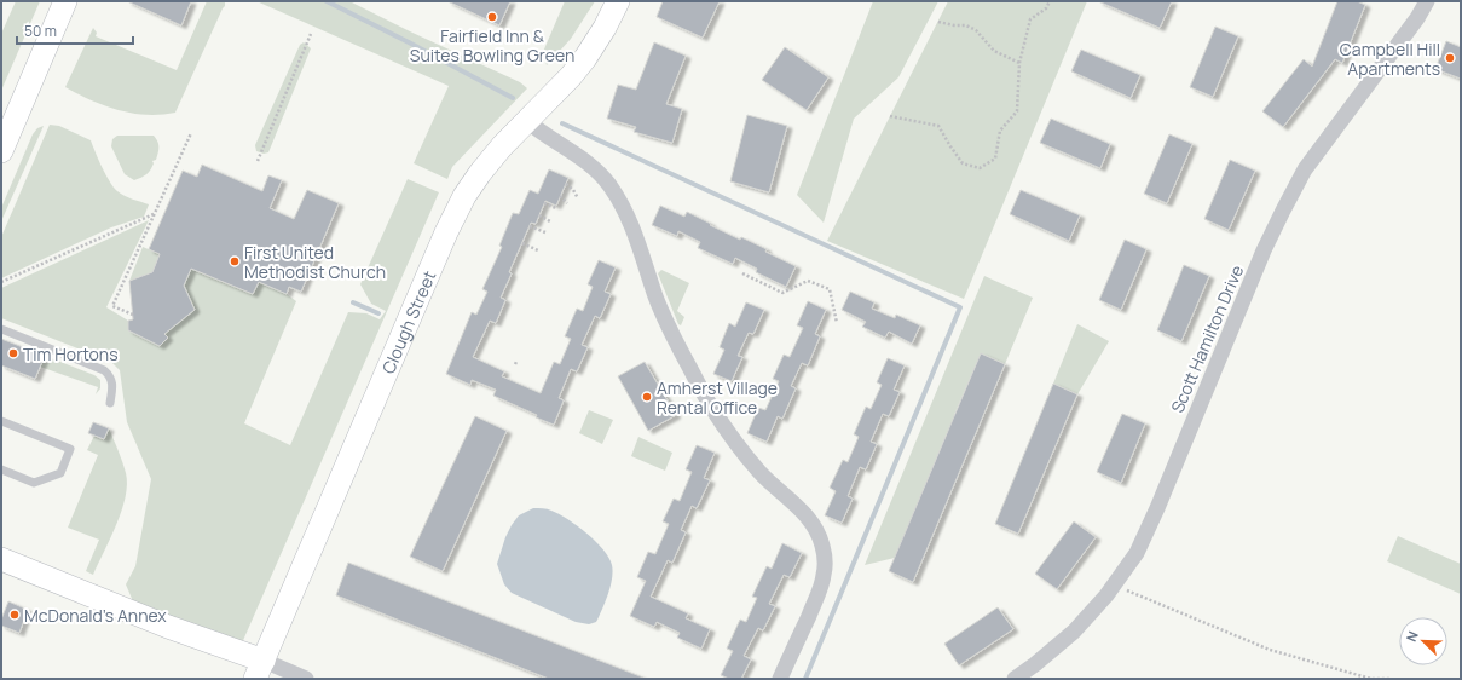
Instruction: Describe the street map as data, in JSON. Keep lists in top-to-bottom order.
{
  "streets": {
    "street": ["Clough Street", "Scott Hamilton Drive"]
  },
  "places": [
    "Fairfield Inn & Suites Bowling Green",
    "Campbell Hill Apartments",
    "First United Methodist Church",
    "Tim Hortons",
    "Amherst Village Rental Office",
    "McDonald's Annex"
  ],
  "scale_bar": "50 m",
  "north": "top left"
}
